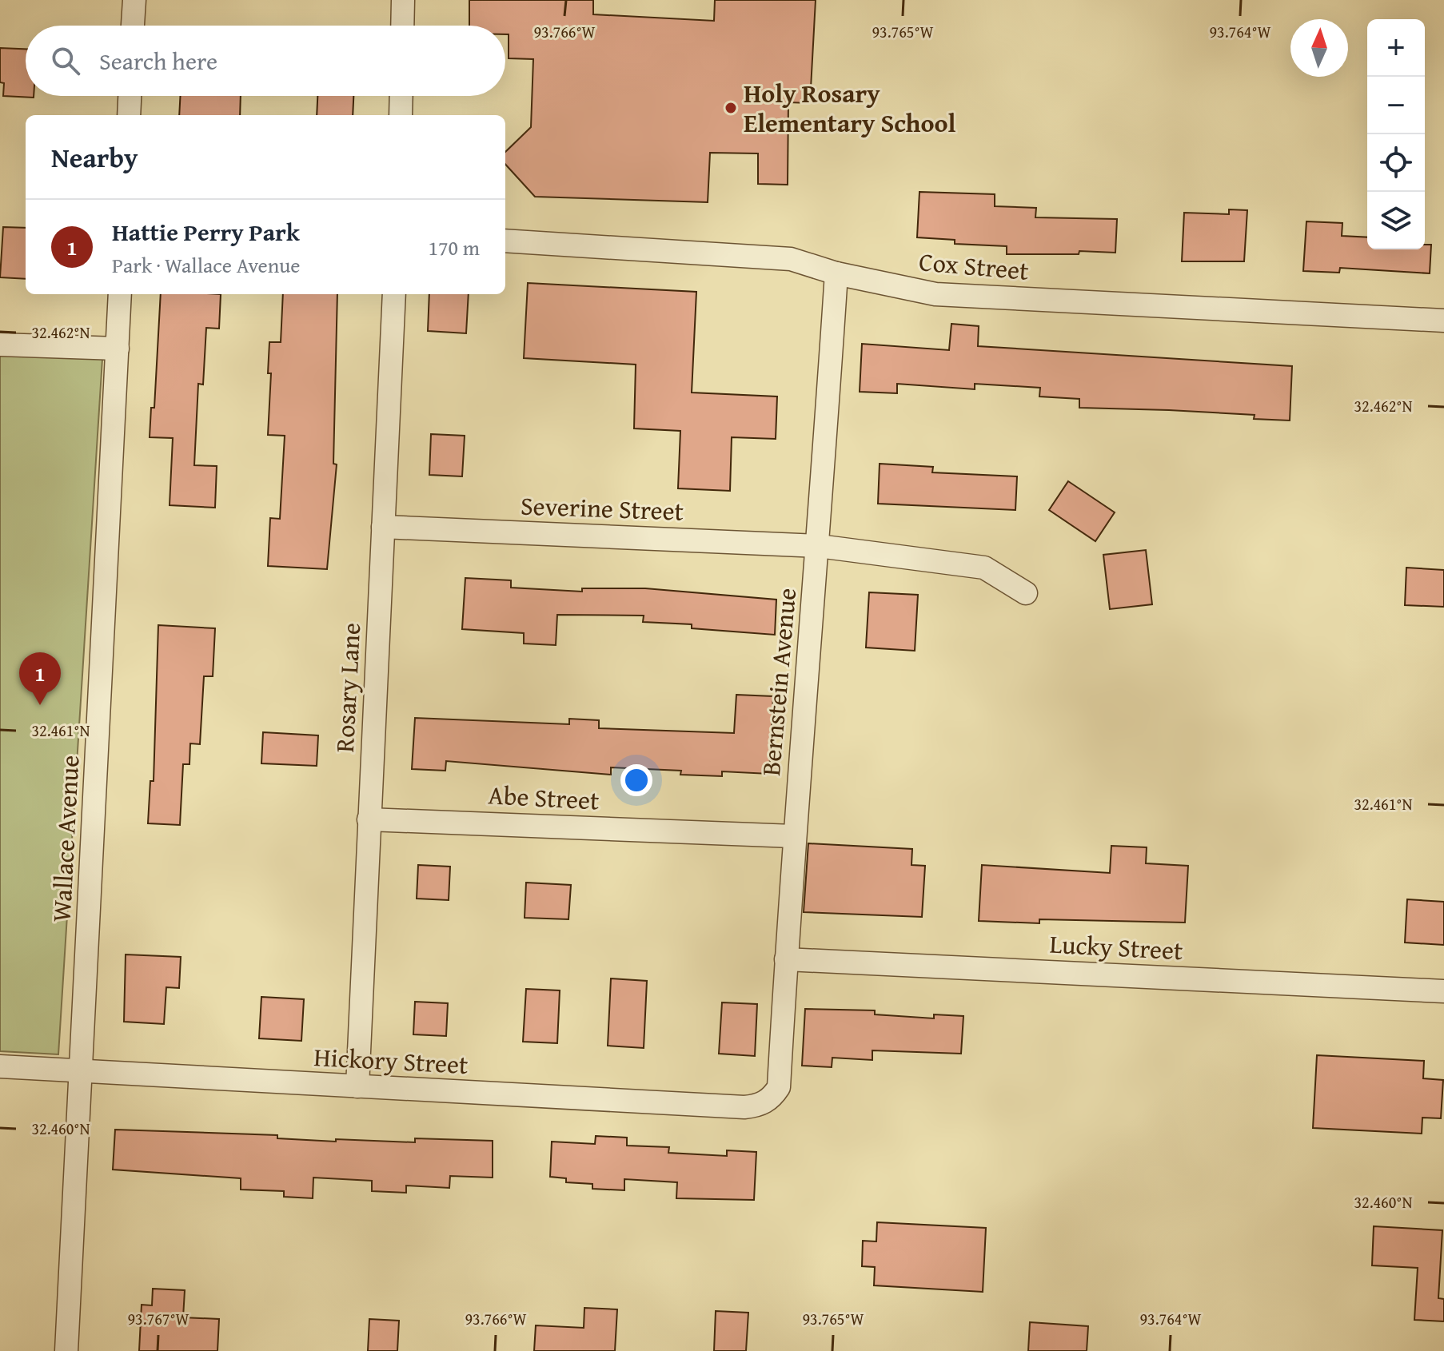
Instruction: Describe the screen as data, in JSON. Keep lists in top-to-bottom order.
{
  "streets": {
    "street": [
      "Cox Street",
      "Severine Street",
      "Bernstein Avenue",
      "Rosary Lane",
      "Abe Street",
      "Wallace Avenue",
      "Lucky Street",
      "Hickory Street"
    ]
  },
  "crossings": [
    ["Cox Street", "Bernstein Avenue"],
    ["Severine Street", "Bernstein Avenue"],
    ["Severine Street", "Rosary Lane"],
    ["Bernstein Avenue", "Abe Street"],
    ["Bernstein Avenue", "Lucky Street"],
    ["Bernstein Avenue", "Hickory Street"],
    ["Rosary Lane", "Abe Street"],
    ["Rosary Lane", "Hickory Street"],
    ["Wallace Avenue", "Hickory Street"]
  ],
  "places": ["Holy Rosary Elementary School"],
  "north": "top",
  "page": {
    "map_buttons": ["+", "−"],
    "search": "Search here",
    "heading": "Nearby",
    "list": [
      {
        "mark": "1",
        "name": "Hattie Perry Park",
        "note": "Park · Wallace Avenue",
        "value": "170 m"
      }
    ],
    "pins": "1"
  },
  "coordinates": [
    "93.766°W",
    "93.765°W",
    "93.764°W",
    "32.462°N",
    "32.461°N",
    "32.460°N",
    "93.767°W"
  ]
}
